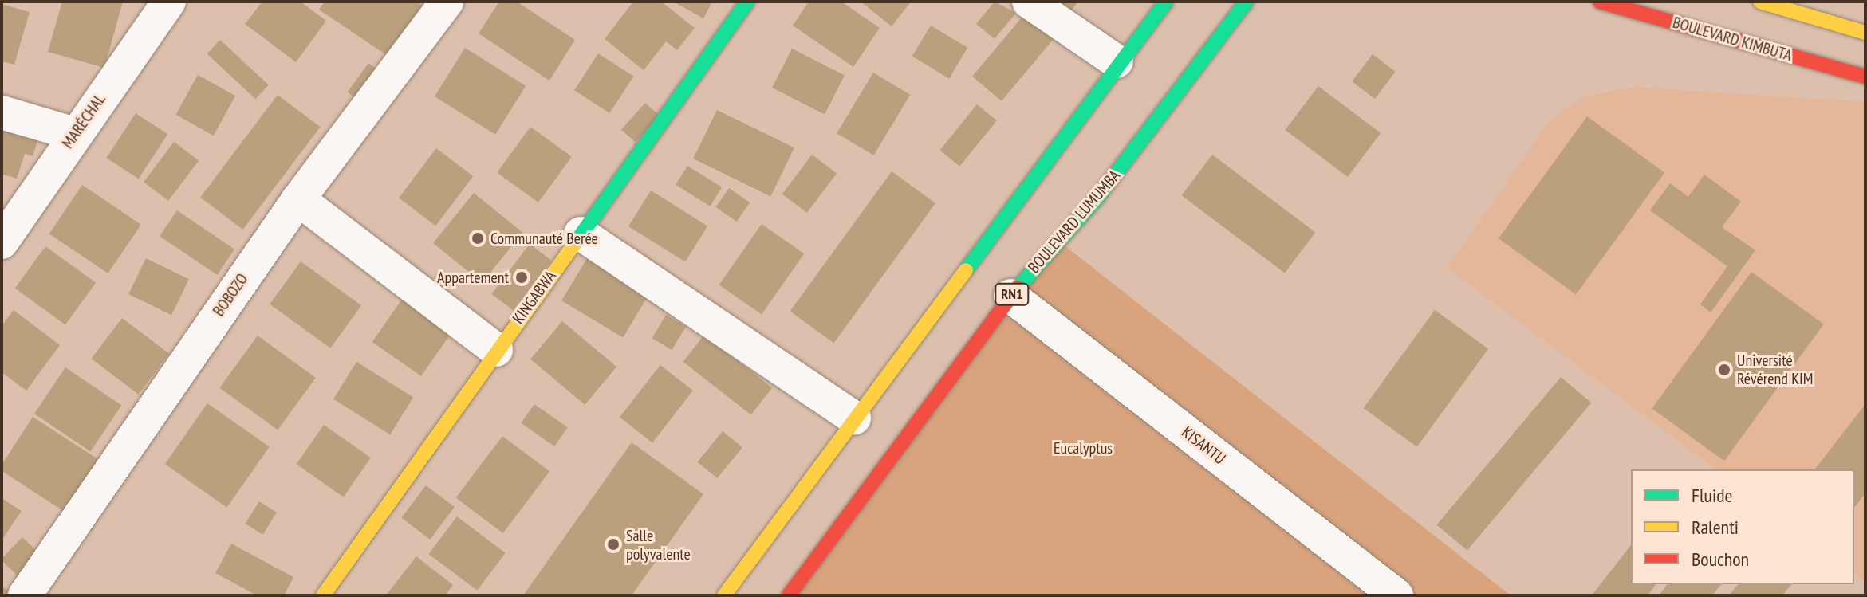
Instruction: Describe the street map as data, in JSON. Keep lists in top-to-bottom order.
{
  "streets": {
    "main road": [
      "BOULEVARD KIMBUTA",
      "BOULEVARD LUMUMBA",
      "RN1",
      "KINGABWA"
    ],
    "street": ["MARÉCHAL", "BOBOZO", "KISANTU"]
  },
  "crossings": [
    ["BOULEVARD LUMUMBA", "KISANTU"]
  ],
  "parks": ["Eucalyptus"],
  "places": [
    "Communauté Berée",
    "Appartement",
    "Université Révérend KIM",
    "Salle polyvalente"
  ],
  "legend": ["Fluide", "Ralenti", "Bouchon"]
}
